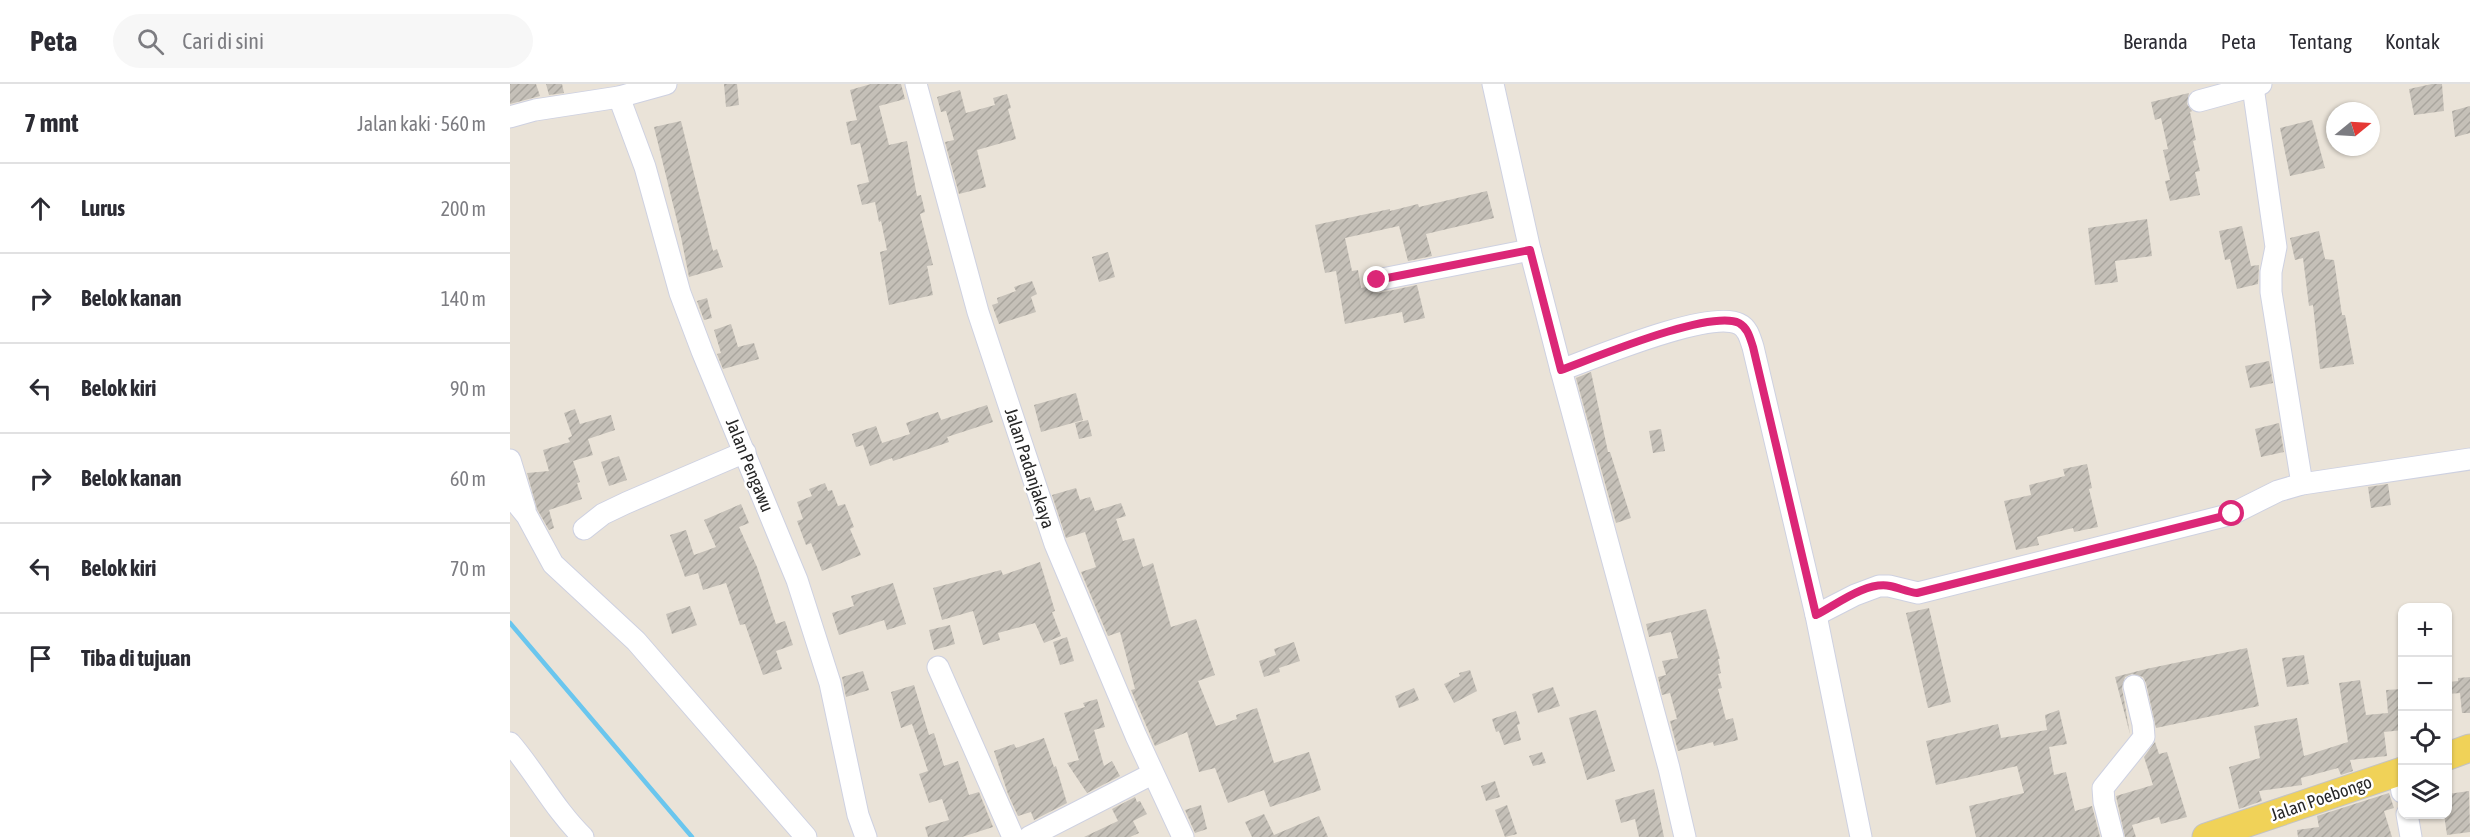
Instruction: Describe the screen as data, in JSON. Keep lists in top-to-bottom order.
{
  "streets": {
    "main road": ["Jalan Poebongo"],
    "street": ["Jalan Pengawu", "Jalan Padanjakaya"]
  },
  "north": "right",
  "page": {
    "header": "Peta",
    "search": "Cari di sini",
    "nav": [
      "Beranda",
      "Peta",
      "Tentang",
      "Kontak"
    ],
    "heading": ["7 mnt", "Jalan kaki · 560 m"],
    "list": [
      ["Lurus", "200 m"],
      ["Belok kanan", "140 m"],
      ["Belok kiri", "90 m"],
      ["Belok kanan", "60 m"],
      ["Belok kiri", "70 m"],
      "Tiba di tujuan"
    ],
    "map_buttons": ["+", "−"]
  }
}
